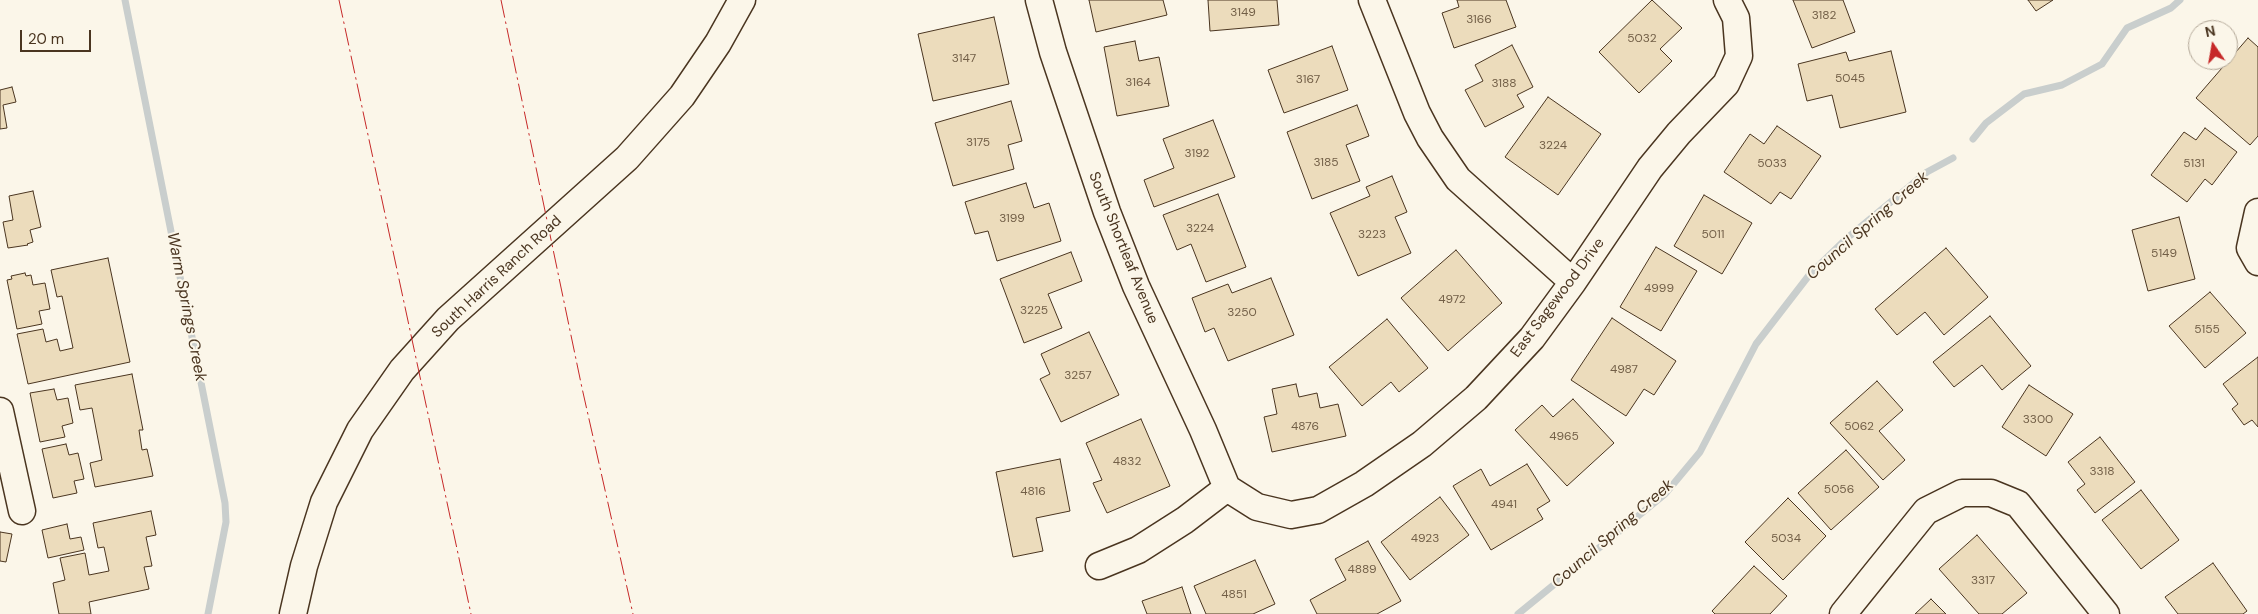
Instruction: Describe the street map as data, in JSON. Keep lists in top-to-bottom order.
{
  "streets": {
    "street": ["South Shortleaf Avenue", "South Harris Ranch Road", "East Sagewood Drive"]
  },
  "crossings": [
    ["South Shortleaf Avenue", "East Sagewood Drive"]
  ],
  "water": ["Council Spring Creek", "Warm Springs Creek"],
  "house_numbers": [
    "3149",
    "3182",
    "3166",
    "5032",
    "3147",
    "5045",
    "3167",
    "3164",
    "3188",
    "3175",
    "3224",
    "3192",
    "3185",
    "5033",
    "5131",
    "3199",
    "3224",
    "3223",
    "5011",
    "5149",
    "4999",
    "4972",
    "3225",
    "3250",
    "5155",
    "4987",
    "3257",
    "3300",
    "4876",
    "5062",
    "4965",
    "4832",
    "3318",
    "5056",
    "4816",
    "4941",
    "4923",
    "5034",
    "4889",
    "3317",
    "4851"
  ],
  "scale_bar": "20 m",
  "north": "top"
}
